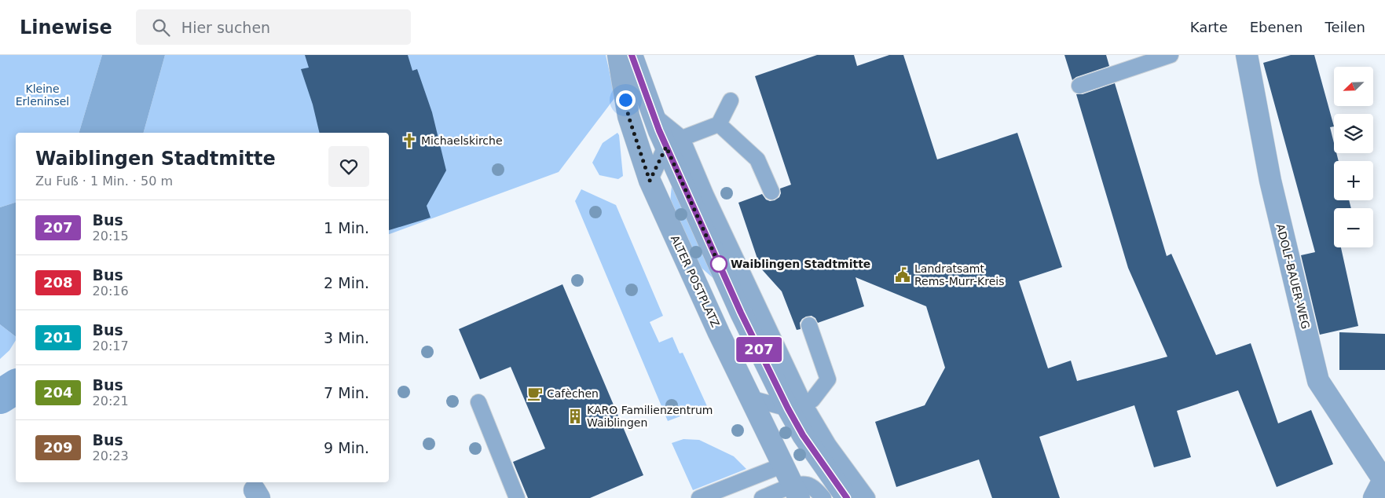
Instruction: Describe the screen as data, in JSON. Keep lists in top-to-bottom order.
{
  "streets": {
    "street": ["ADOLF-BAUER-WEG", "ALTER POSTPLATZ"]
  },
  "parks": ["Kleine Erleninsel"],
  "places": {
    "church": ["Michaelskirche"],
    "other": ["Waiblingen Stadtmitte"],
    "public building": ["Landratsamt Rems-Murr-Kreis"],
    "cafe": ["Cafèchen"],
    "building": ["KARO Familienzentrum Waiblingen"]
  },
  "lines": ["bus line 207"],
  "north": "bottom left",
  "page": {
    "header": "Linewise",
    "search": "Hier suchen",
    "nav": ["Karte", "Ebenen", "Teilen"],
    "on_map": "207",
    "map_buttons": ["+", "−"],
    "heading": ["Waiblingen Stadtmitte", "Zu Fuß · 1 Min. · 50 m"],
    "list": [
      {
        "mark": "207",
        "name": "Bus",
        "note": "20:15",
        "value": "1 Min."
      },
      {
        "mark": "208",
        "name": "Bus",
        "note": "20:16",
        "value": "2 Min."
      },
      {
        "mark": "201",
        "name": "Bus",
        "note": "20:17",
        "value": "3 Min."
      },
      {
        "mark": "204",
        "name": "Bus",
        "note": "20:21",
        "value": "7 Min."
      },
      {
        "mark": "209",
        "name": "Bus",
        "note": "20:23",
        "value": "9 Min."
      }
    ]
  }
}
